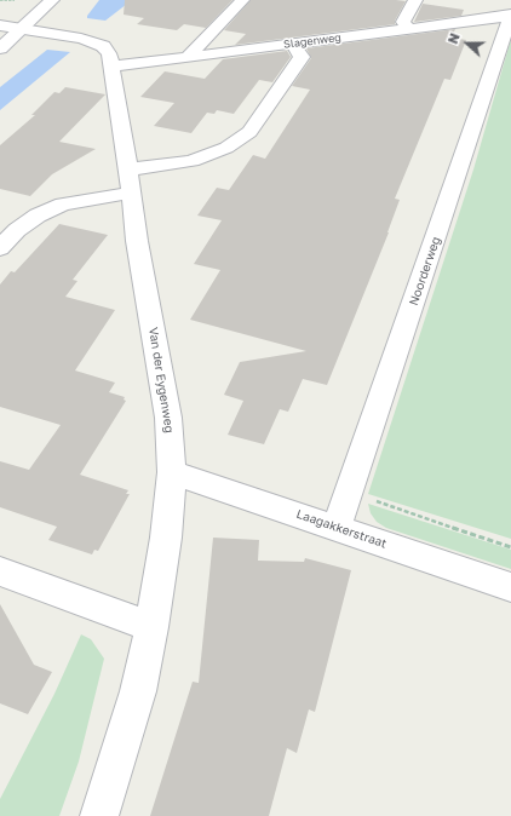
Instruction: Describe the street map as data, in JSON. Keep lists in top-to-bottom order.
{
  "streets": {
    "street": [
      "Slagenweg",
      "Noorderweg",
      "Van der Eygenweg",
      "Laagakkerstraat"
    ]
  },
  "crossings": [
    ["Slagenweg", "Noorderweg"],
    ["Slagenweg", "Van der Eygenweg"],
    ["Noorderweg", "Laagakkerstraat"],
    ["Van der Eygenweg", "Laagakkerstraat"]
  ],
  "north": "left"
}
